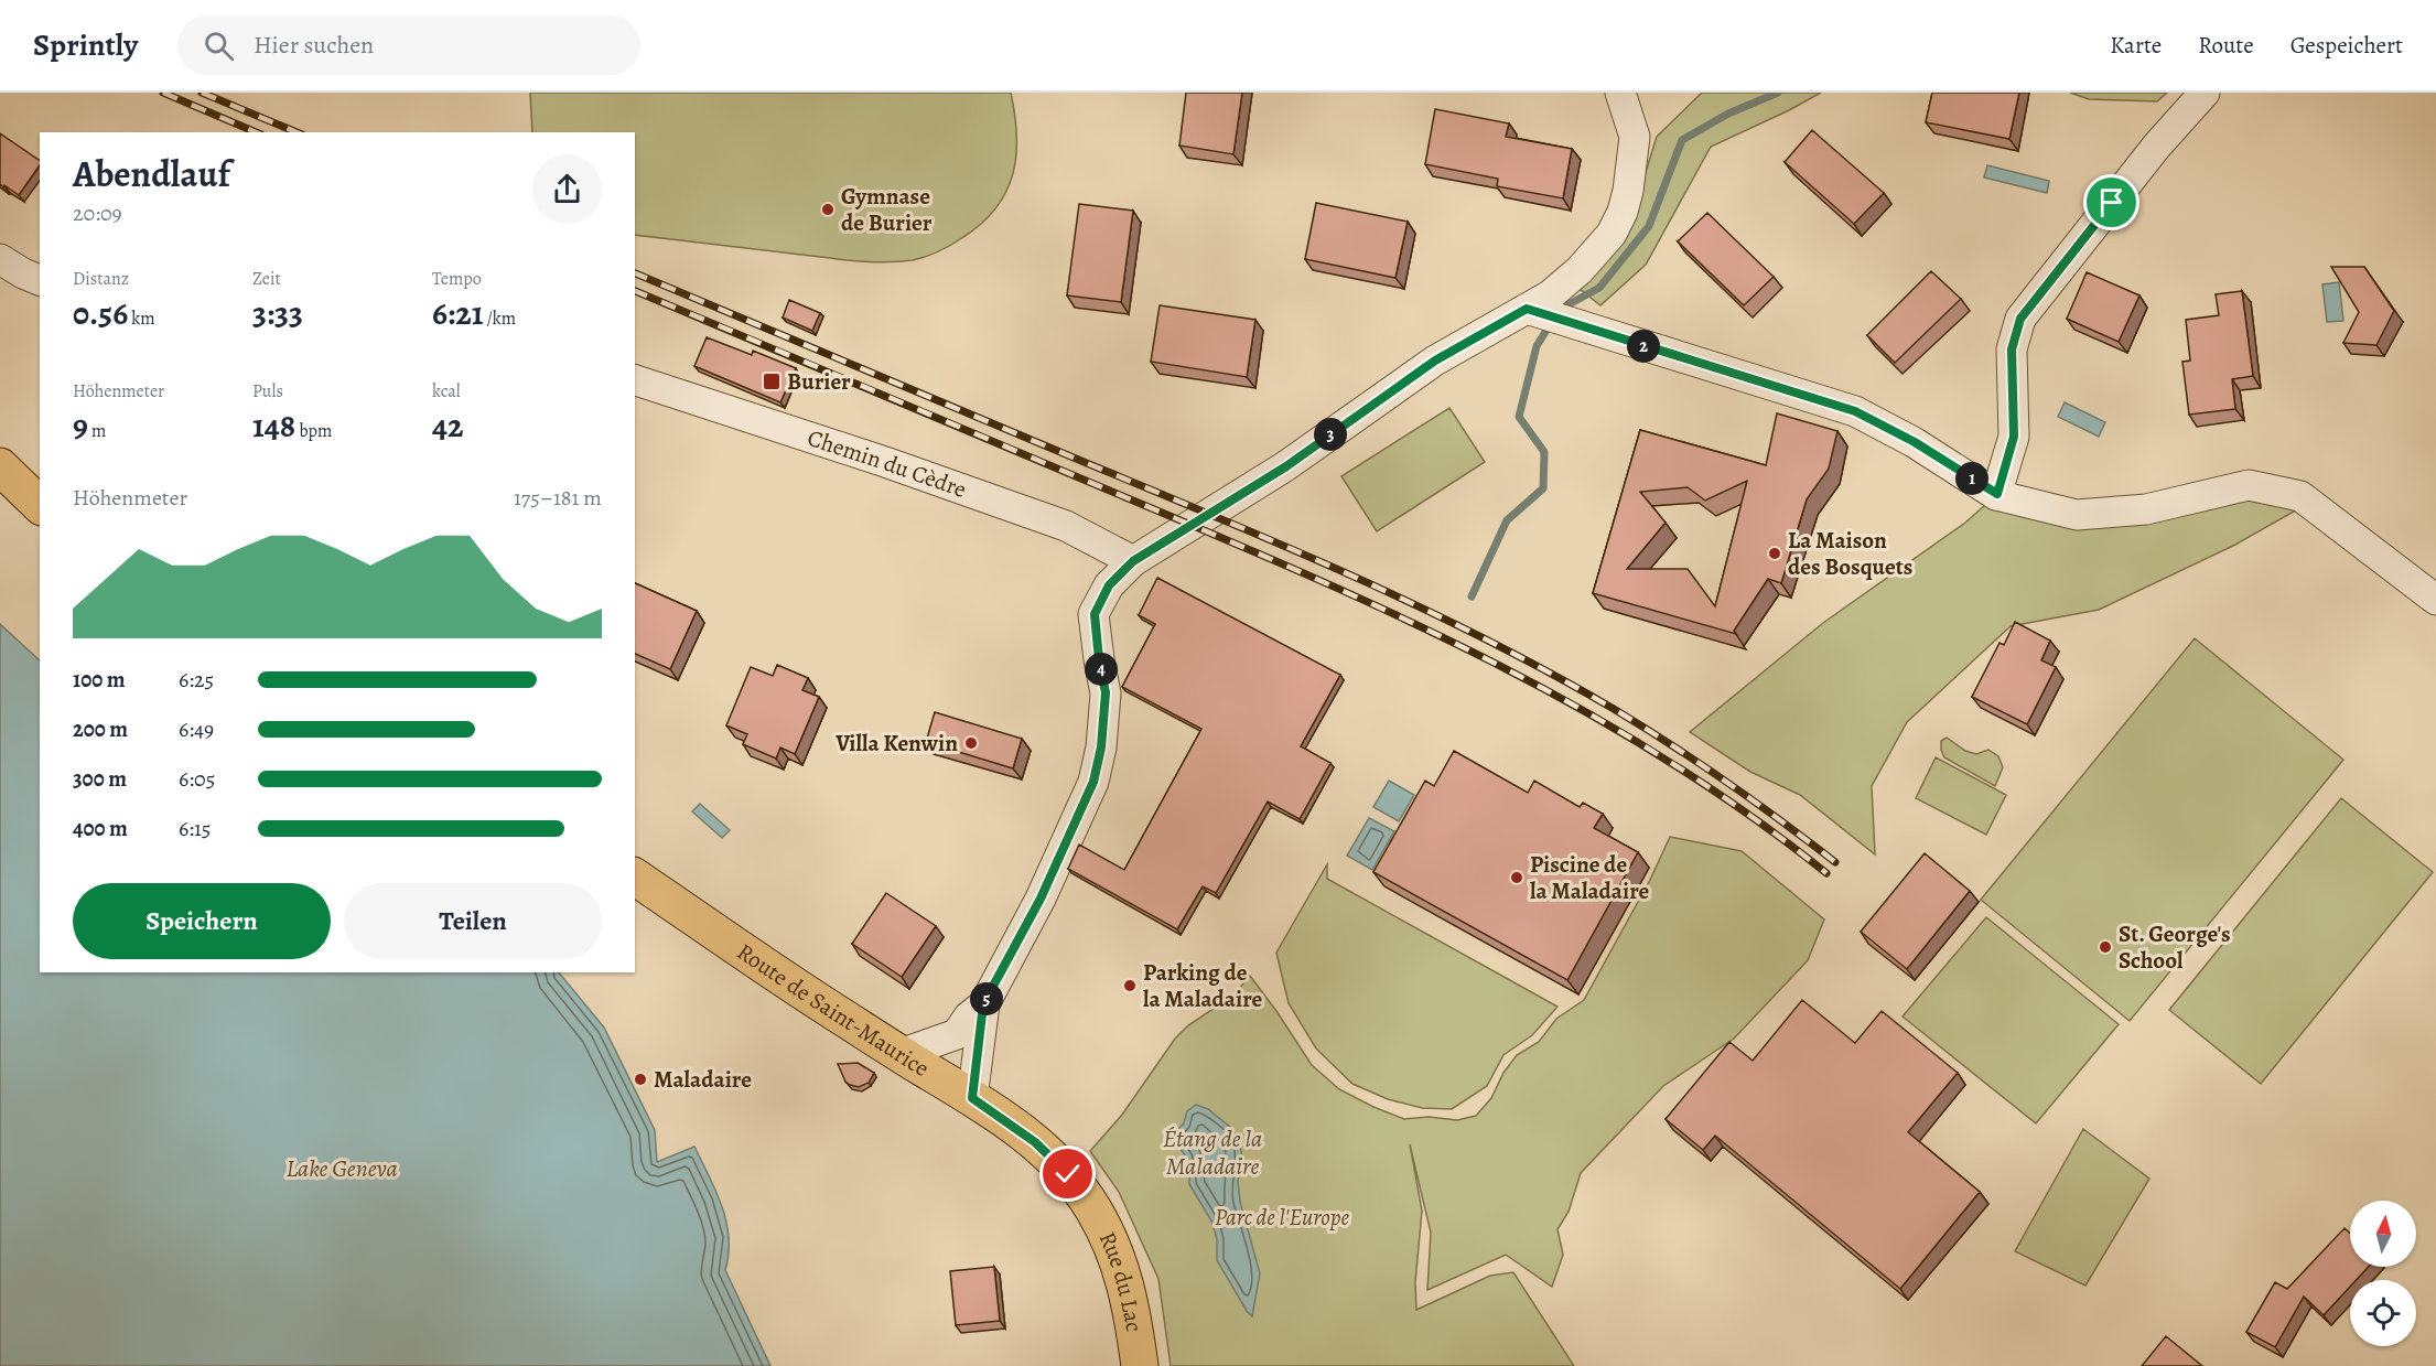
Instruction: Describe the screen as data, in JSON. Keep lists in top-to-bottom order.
{
  "streets": {
    "main road": ["Route de Saint-Maurice", "Rue du Lac"],
    "street": ["Chemin du Cèdre"]
  },
  "crossings": [
    ["Route de Saint-Maurice", "Rue du Lac"]
  ],
  "water": ["Étang de la Maladaire", "Lake Geneva"],
  "parks": ["Parc de l'Europe"],
  "places": {
    "other": [
      "Gymnase de Burier",
      "La Maison des Bosquets",
      "Villa Kenwin",
      "Piscine de la Maladaire",
      "St. George's School",
      "Parking de la Maladaire",
      "Maladaire"
    ],
    "transit": ["Burier"]
  },
  "north": "top",
  "page": {
    "header": "Sprintly",
    "search": "Hier suchen",
    "nav": ["Karte", "Route", "Gespeichert"],
    "heading": ["Abendlauf", "20:09"],
    "stats": [
      ["Distanz", "0.56 km"],
      ["Zeit", "3:33"],
      ["Tempo", "6:21 /km"],
      ["Höhenmeter", "9 m"],
      ["Puls", "148 bpm"],
      ["kcal", "42"]
    ],
    "pins": [
      "2",
      "3",
      "1",
      "4",
      "5"
    ],
    "chart": ["Höhenmeter", "175–181 m"],
    "list": [
      {
        "name": "100 m",
        "note": "6:25"
      },
      {
        "name": "200 m",
        "note": "6:49"
      },
      {
        "name": "300 m",
        "note": "6:05"
      },
      {
        "name": "400 m",
        "note": "6:15"
      }
    ],
    "buttons": ["Speichern", "Teilen"]
  }
}
